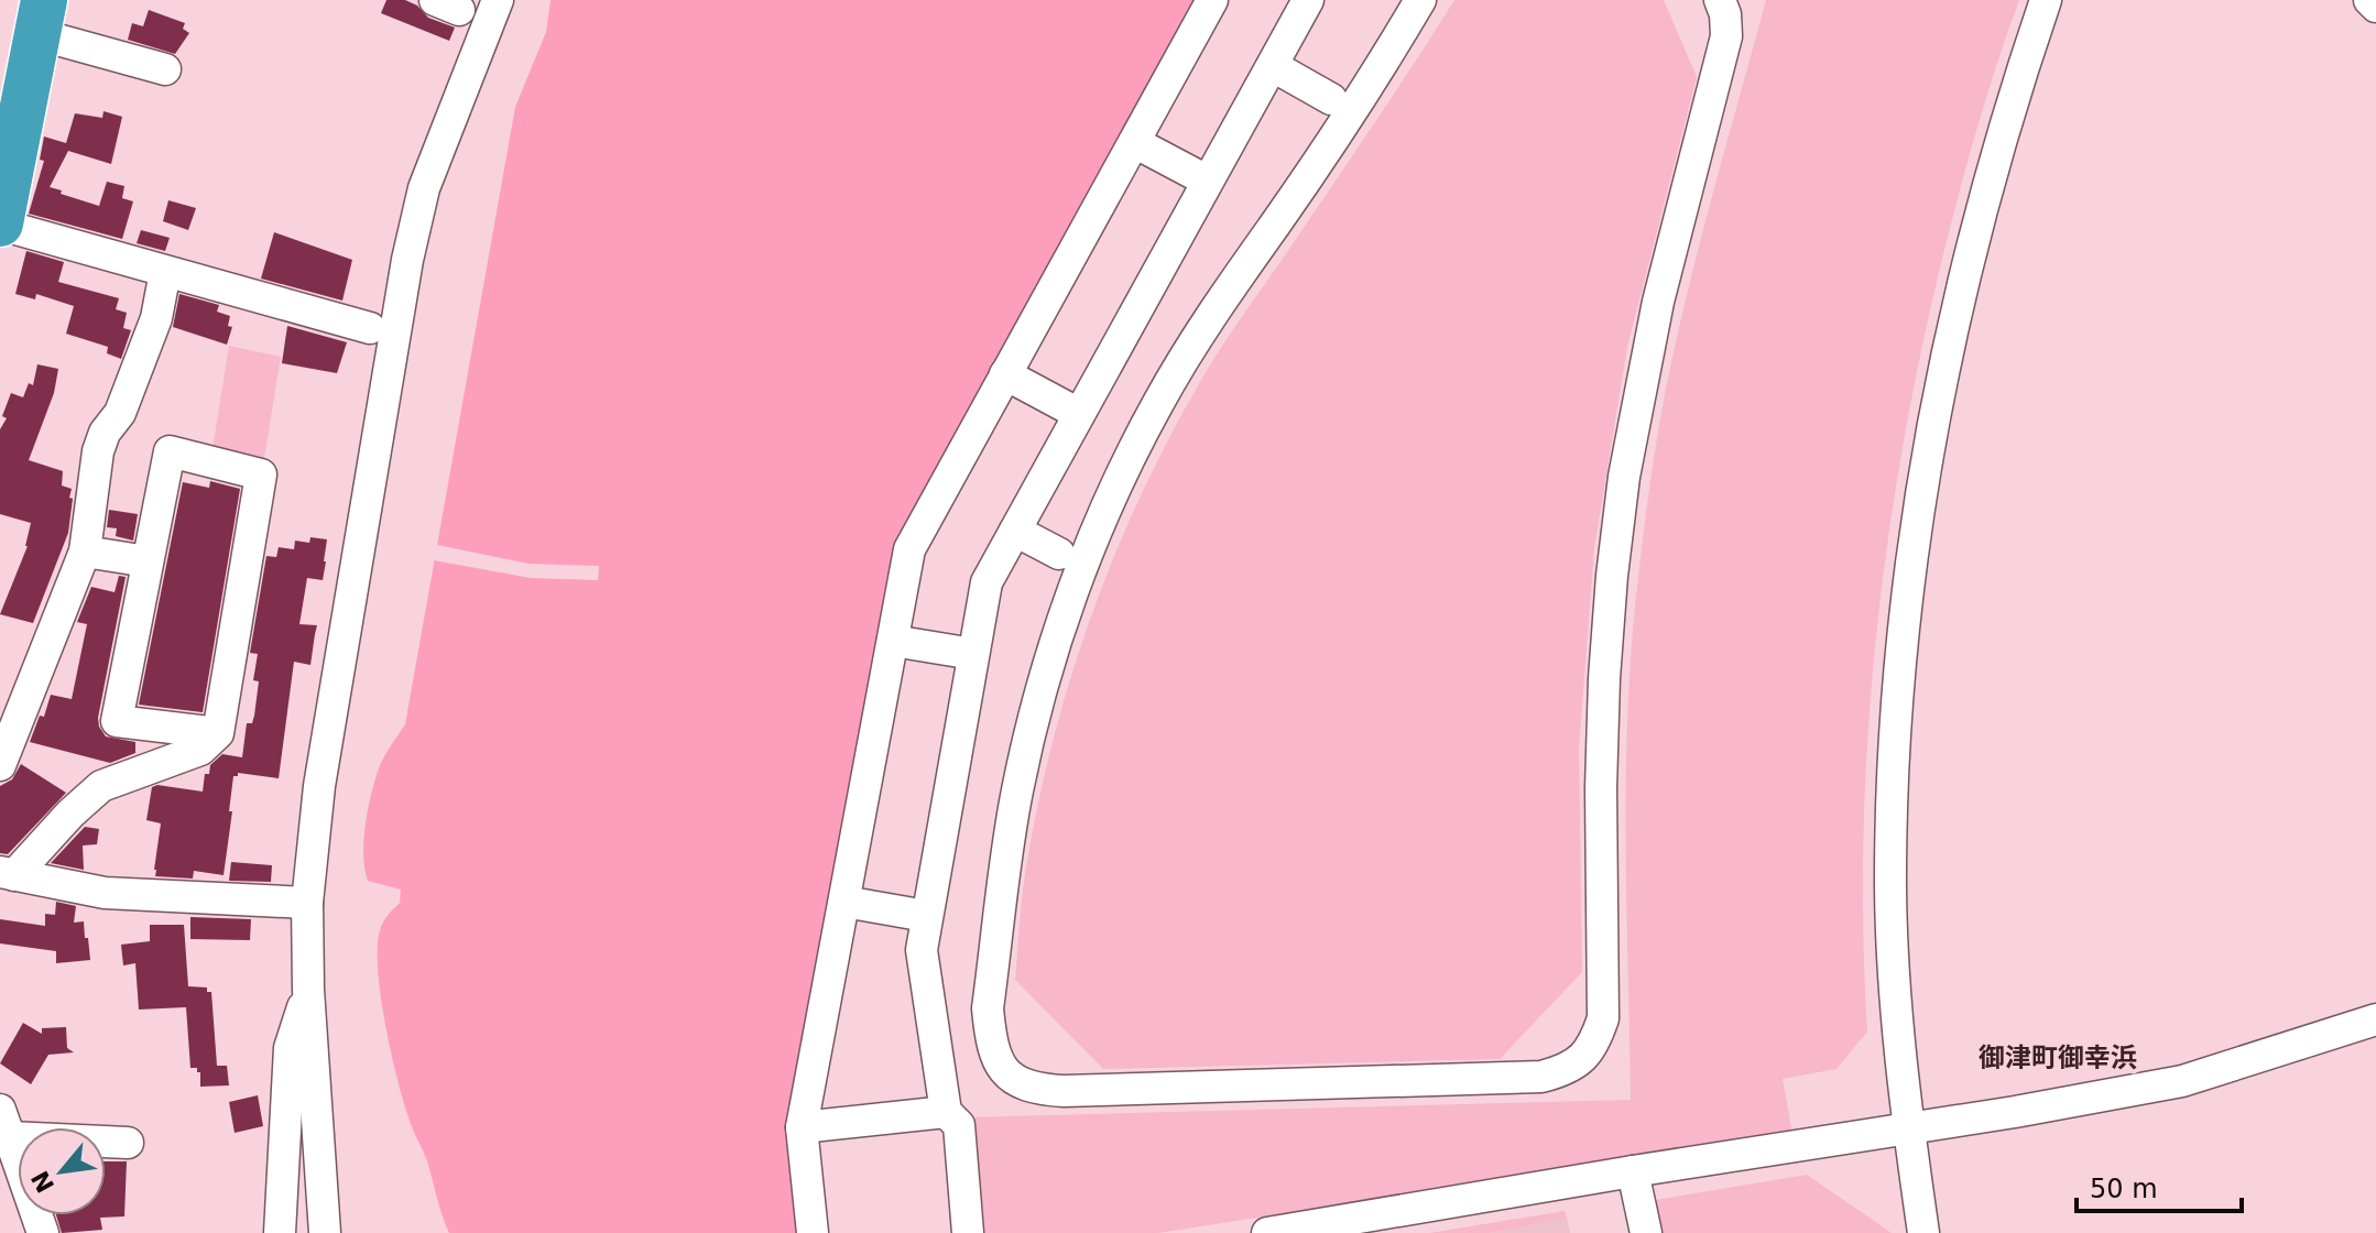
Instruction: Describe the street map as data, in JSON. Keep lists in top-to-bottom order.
{
  "districts": ["御津町御幸浜"],
  "scale_bar": "50 m",
  "north": "bottom left"
}
